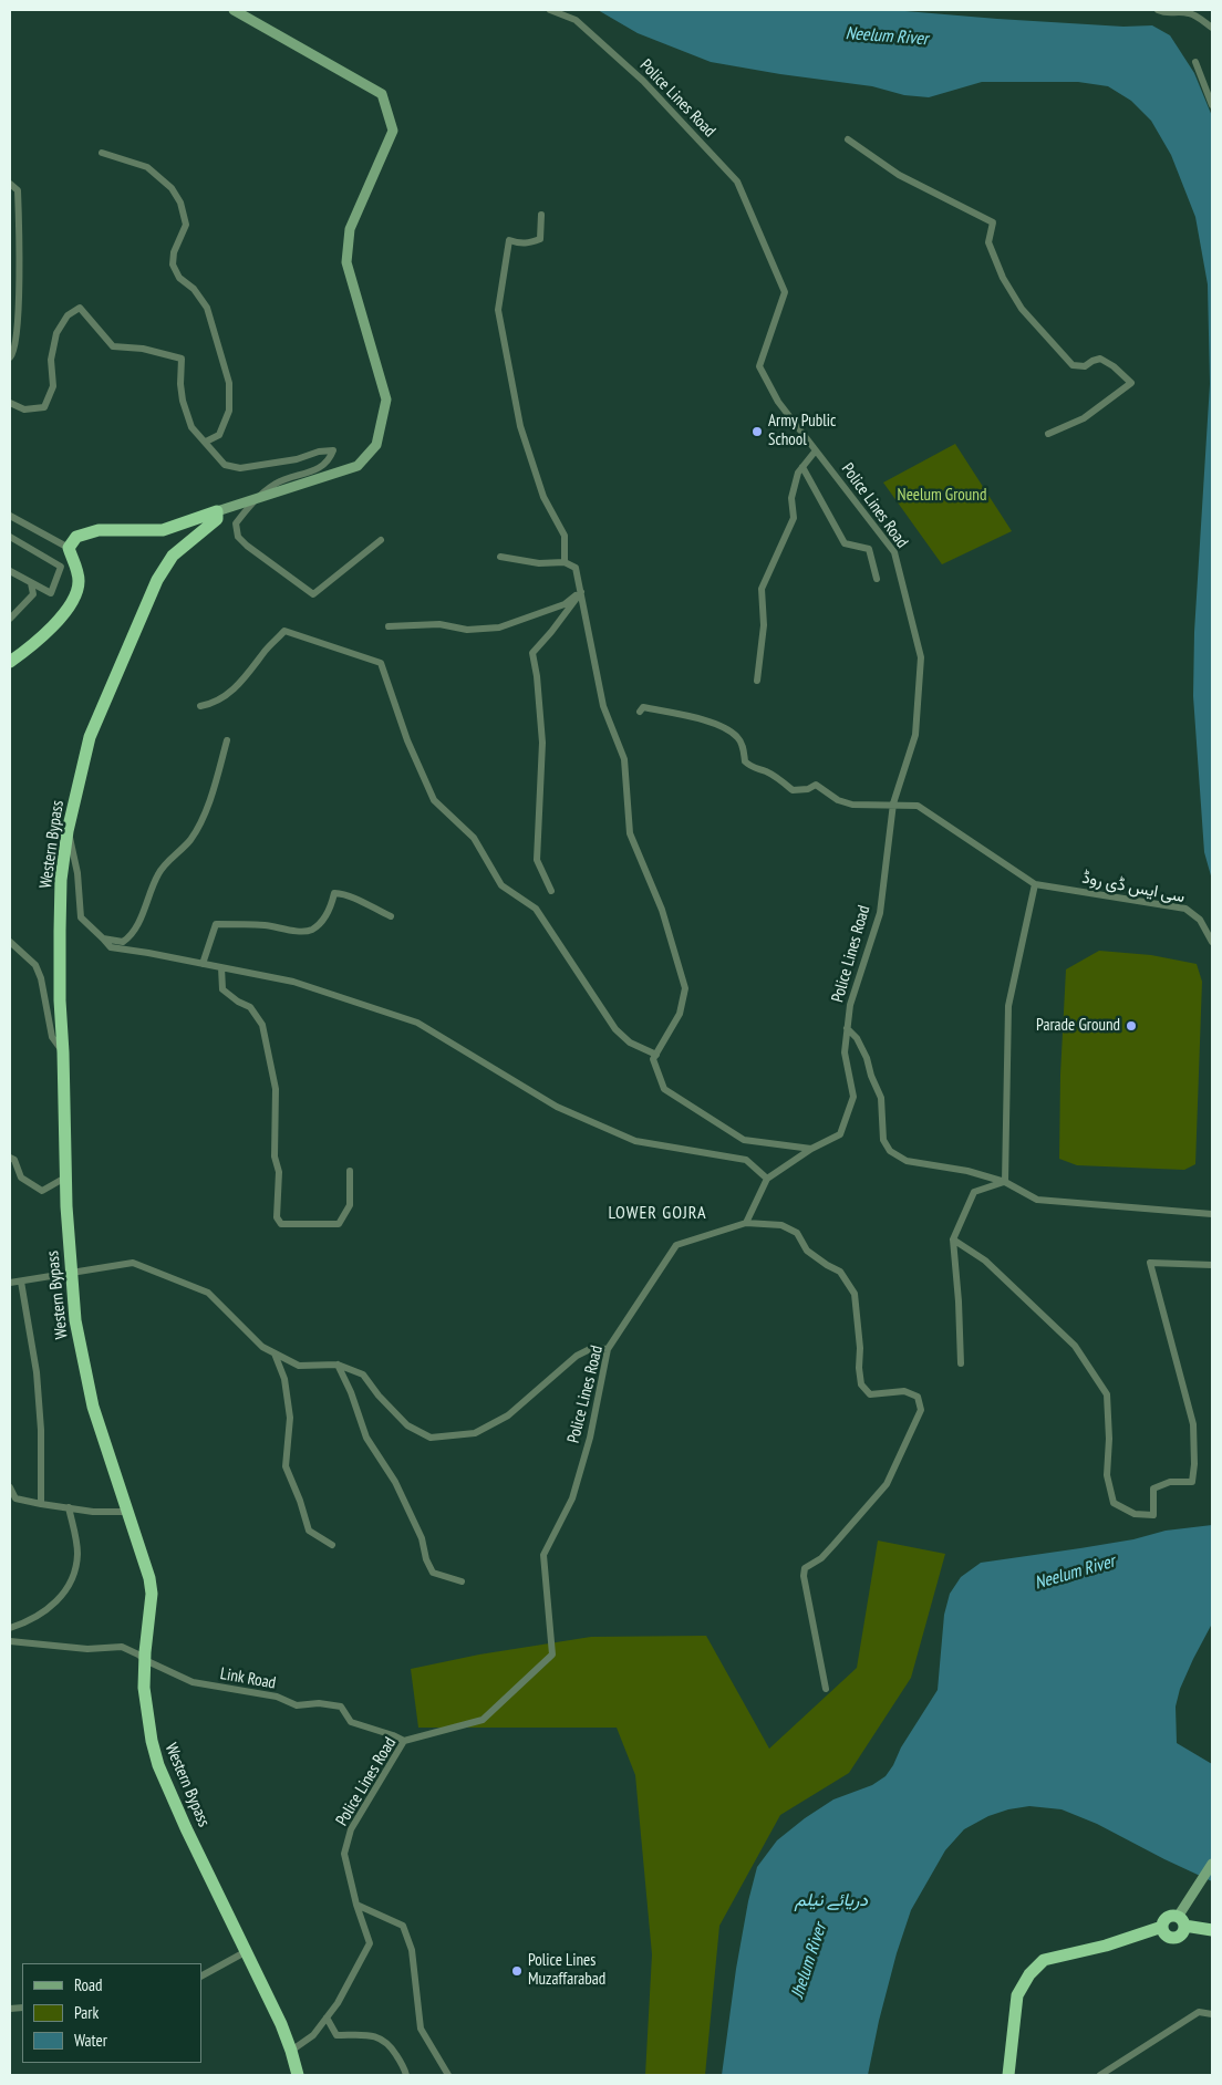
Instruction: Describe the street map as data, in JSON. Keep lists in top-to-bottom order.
{
  "streets": {
    "highway": ["Western Bypass"],
    "street": ["Police Lines Road", "سی ایس ڈی روڈ", "Link Road"]
  },
  "crossings": [
    ["Police Lines Road", "Link Road"],
    ["Western Bypass", "Link Road"]
  ],
  "districts": ["LOWER GOJRA"],
  "water": ["Neelum River", "دریائے نیلم", "Jhelum River"],
  "parks": ["Neelum Ground"],
  "places": ["Army Public School", "Parade Ground", "Police Lines Muzaffarabad"],
  "legend": ["Road", "Park", "Water"]
}
